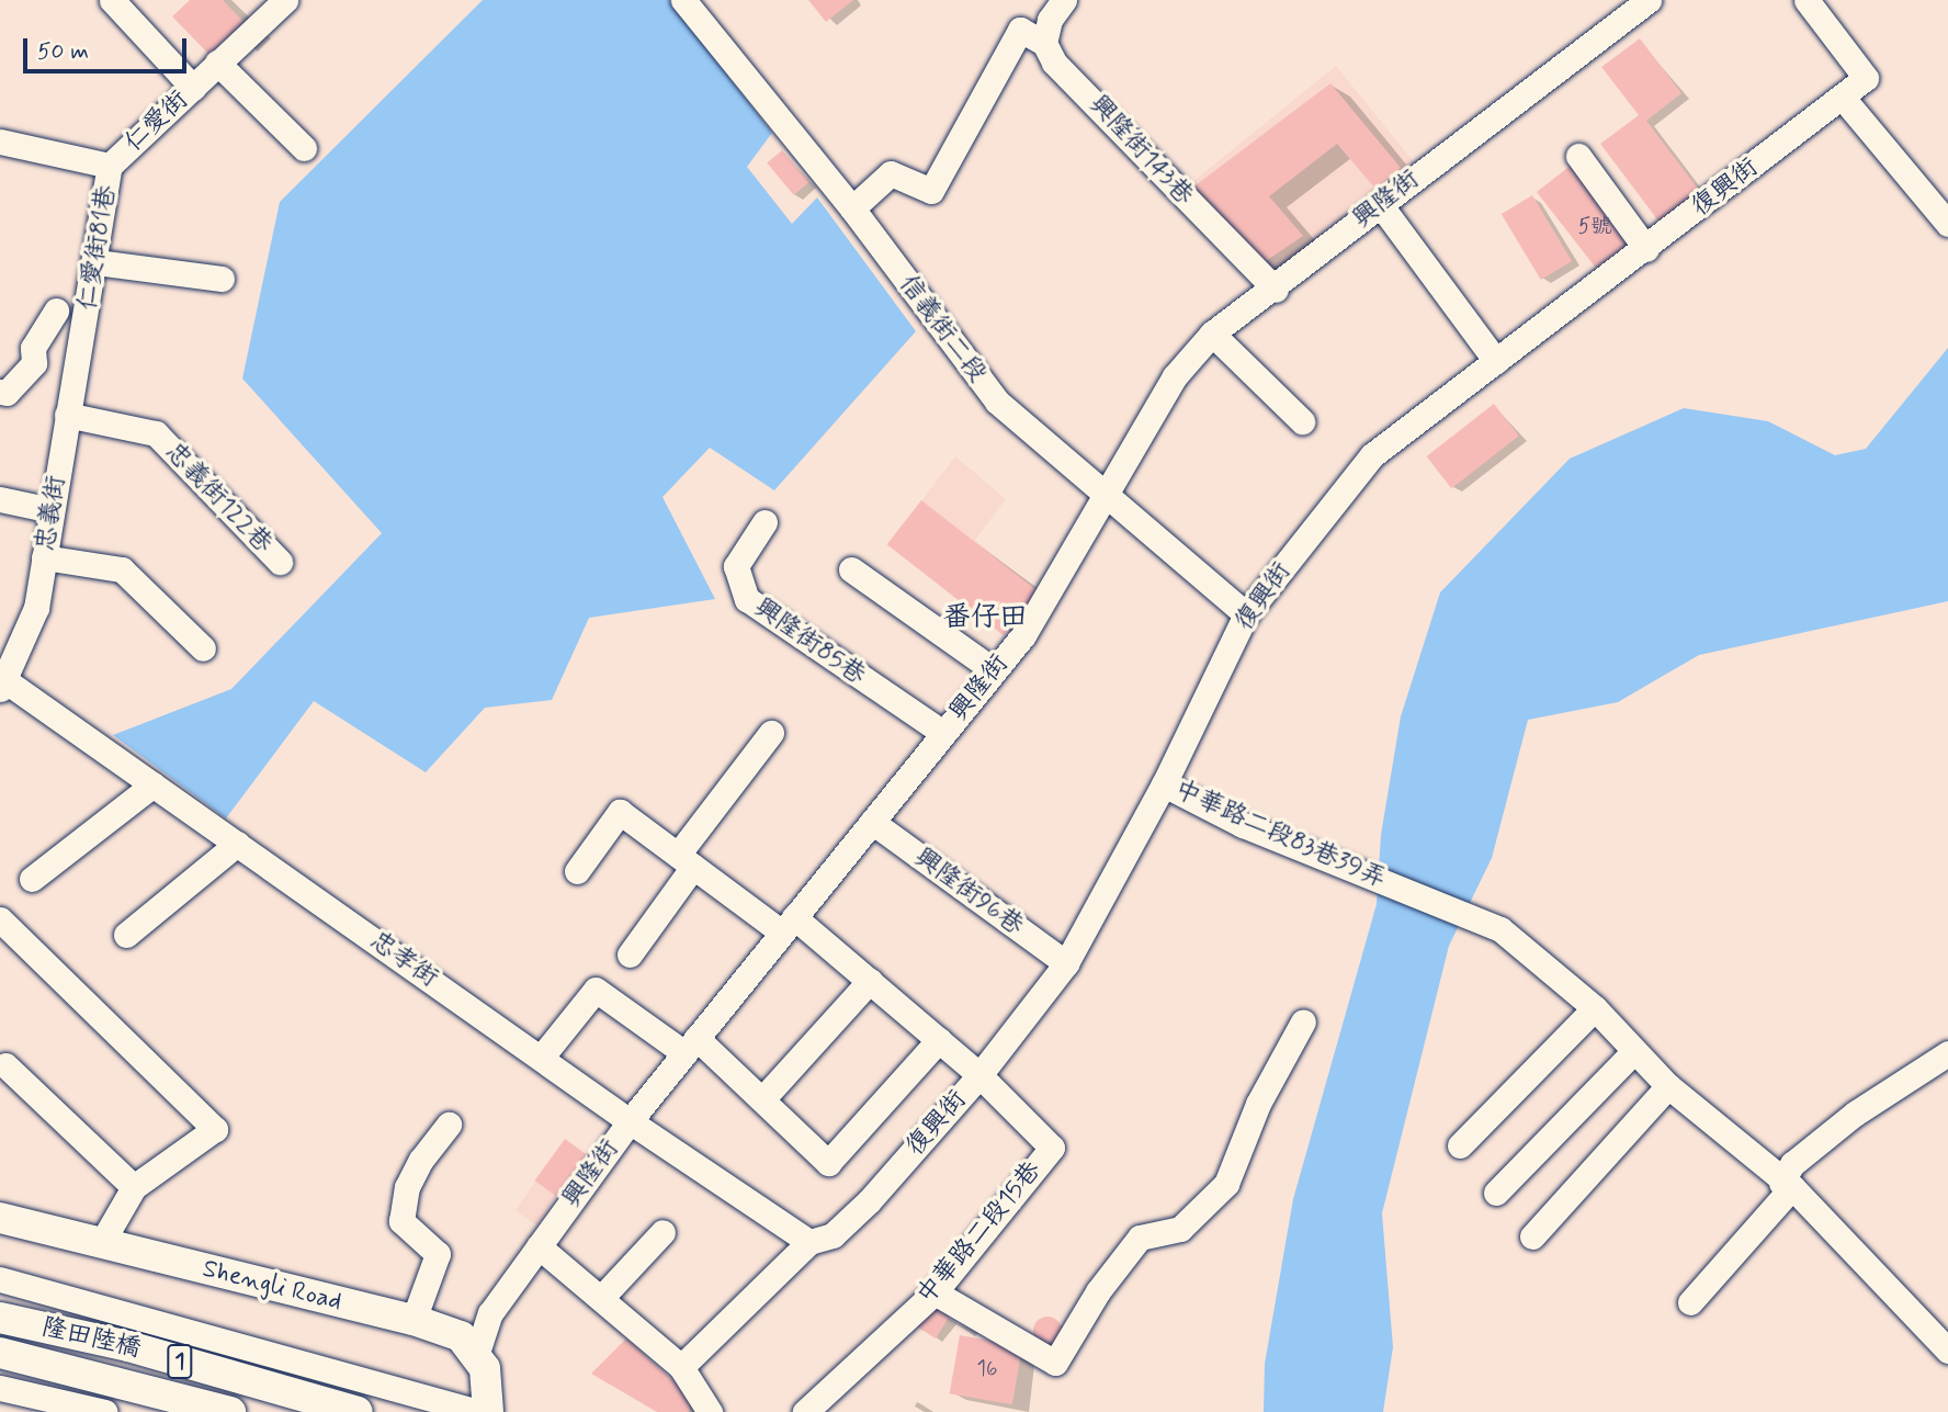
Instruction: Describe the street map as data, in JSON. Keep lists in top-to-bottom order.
{
  "streets": {
    "main road": ["Shengli Road", "隆田陸橋", "1"],
    "street": [
      "仁愛街",
      "興隆街143巷",
      "復興街",
      "興隆街",
      "仁愛街81巷",
      "信義街二段",
      "忠義街122巷",
      "忠義街",
      "興隆街85巷",
      "中華路二段83巷39弄",
      "興隆街96巷",
      "忠孝街",
      "中華路二段15巷"
    ]
  },
  "crossings": [
    ["仁愛街", "仁愛街81巷"],
    ["興隆街143巷", "興隆街"],
    ["復興街", "信義街二段"],
    ["復興街", "中華路二段83巷39弄"],
    ["復興街", "興隆街96巷"],
    ["復興街", "忠孝街"],
    ["復興街", "中華路二段15巷"],
    ["興隆街", "信義街二段"],
    ["興隆街", "興隆街85巷"],
    ["興隆街", "興隆街96巷"],
    ["興隆街", "忠孝街"],
    ["興隆街", "Shengli Road"],
    ["仁愛街81巷", "忠義街"],
    ["忠義街122巷", "忠義街"],
    ["忠義街", "忠孝街"]
  ],
  "districts": ["番仔田"],
  "house_numbers": ["5號", "16"],
  "scale_bar": "50 m"
}
